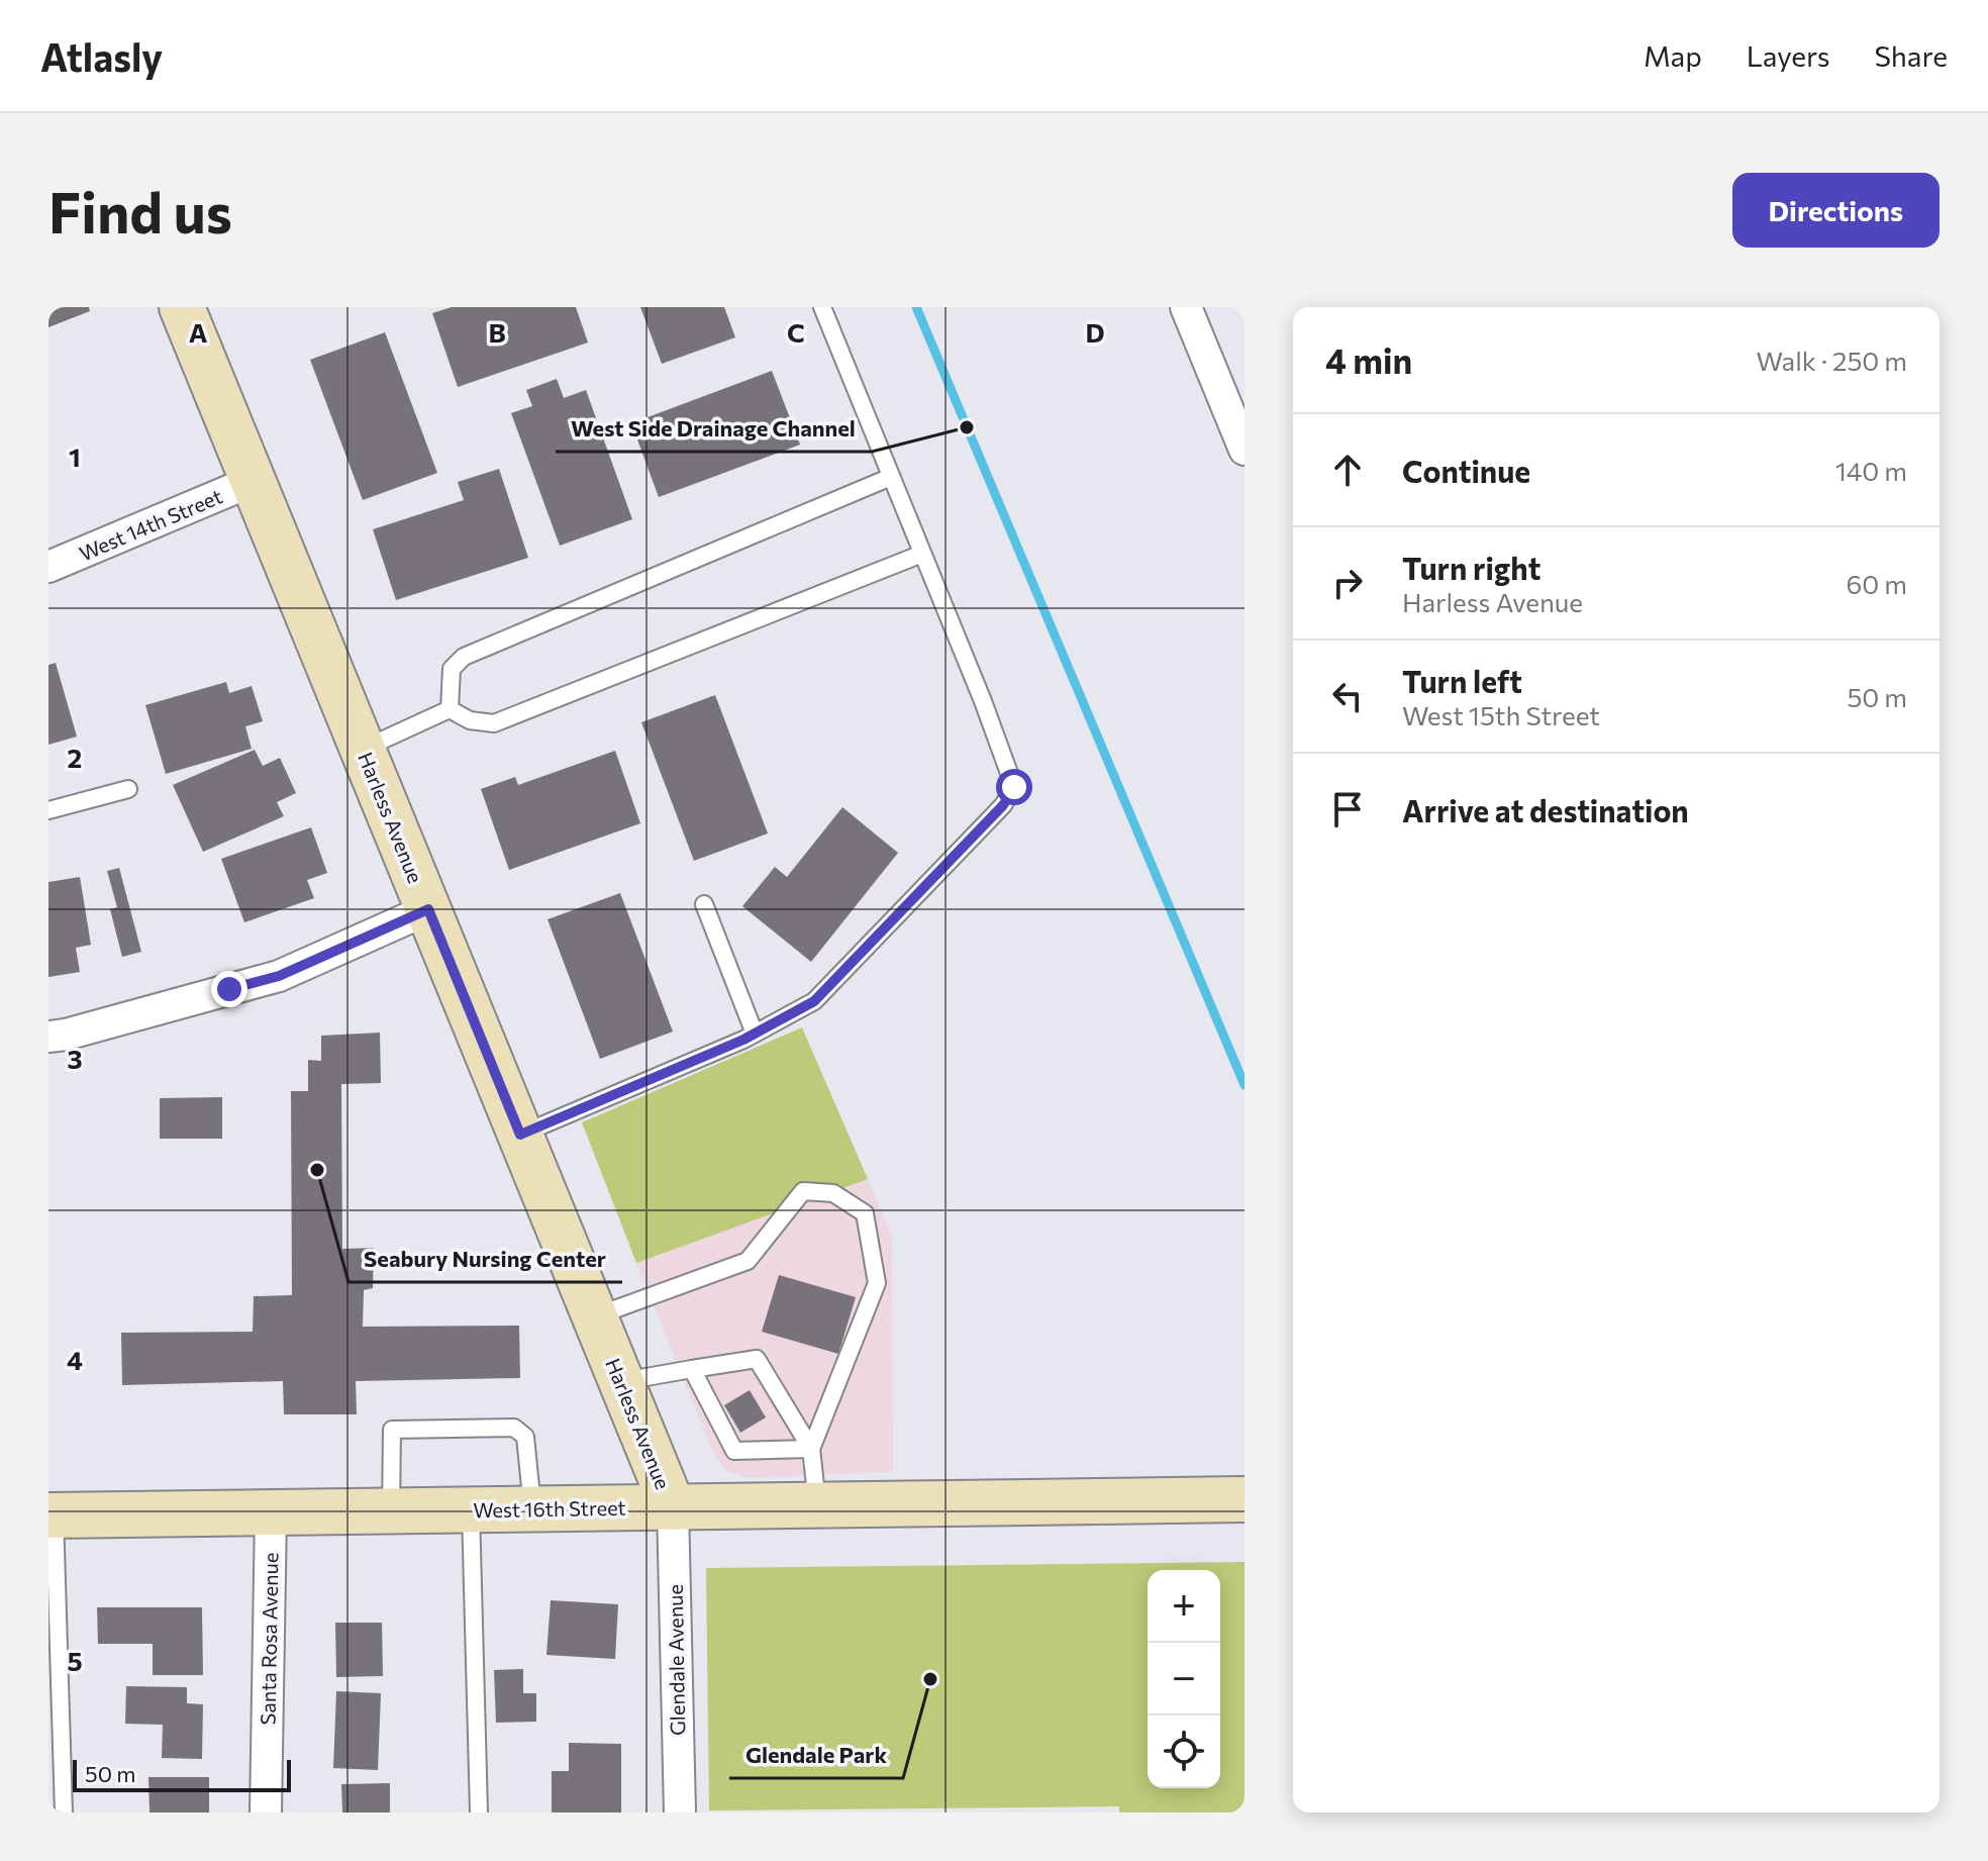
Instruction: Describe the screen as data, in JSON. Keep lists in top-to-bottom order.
{
  "streets": {
    "main road": ["Harless Avenue", "West 16th Street"],
    "street": ["West 14th Street", "Santa Rosa Avenue", "Glendale Avenue"]
  },
  "crossings": [
    ["West 14th Street", "Harless Avenue"],
    ["Harless Avenue", "West 16th Street"],
    ["Harless Avenue", "Glendale Avenue"],
    ["West 16th Street", "Santa Rosa Avenue"],
    ["West 16th Street", "Glendale Avenue"]
  ],
  "places": ["West Side Drainage Channel", "Seabury Nursing Center", "Glendale Park"],
  "scale_bar": "50 m",
  "page": {
    "header": "Atlasly",
    "nav": ["Map", "Layers", "Share"],
    "buttons": "Directions",
    "title": "Find us",
    "heading": ["4 min", "Walk · 250 m"],
    "list": [
      ["Continue", "140 m"],
      ["Turn right", "Harless Avenue", "60 m"],
      ["Turn left", "West 15th Street", "50 m"],
      "Arrive at destination"
    ],
    "map_buttons": ["+", "−"],
    "scale": "50 m"
  },
  "grid": {
    "columns": [
      "A",
      "B",
      "C",
      "D"
    ],
    "rows": [
      "1",
      "2",
      "3",
      "4",
      "5"
    ]
  }
}
